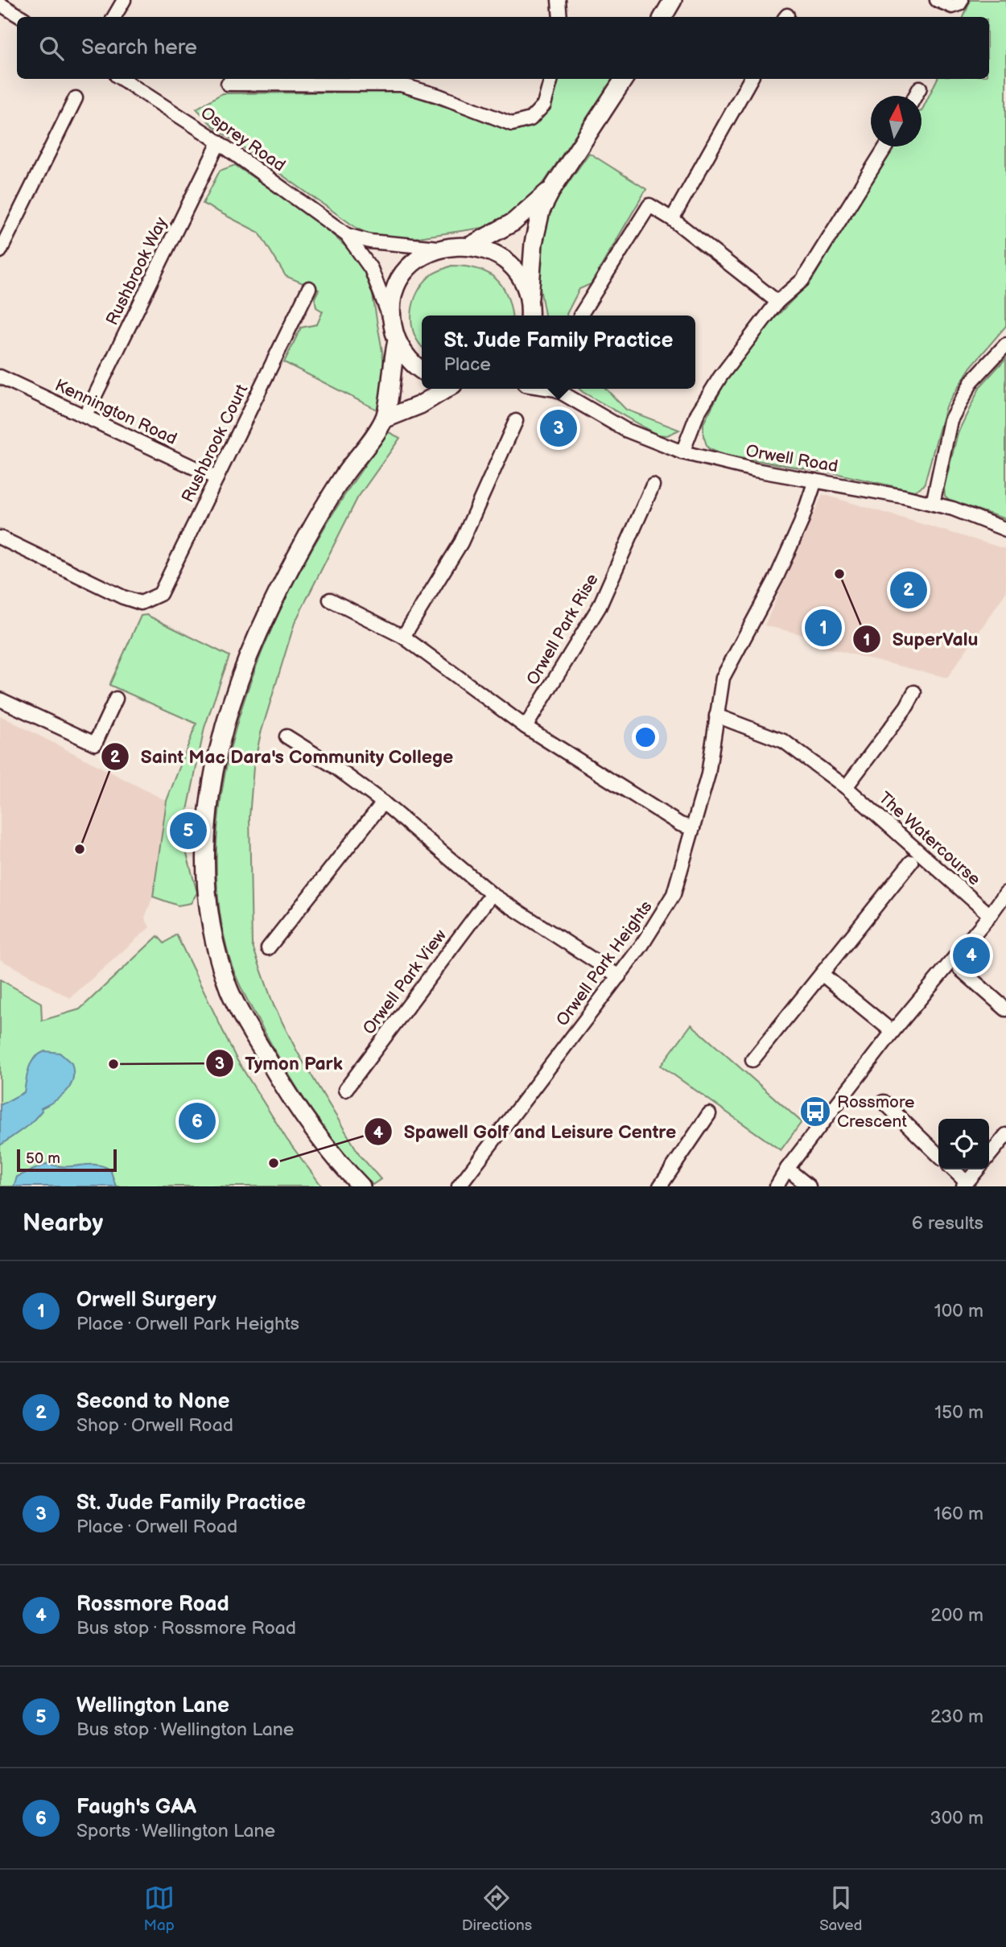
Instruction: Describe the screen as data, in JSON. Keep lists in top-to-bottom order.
{
  "streets": {
    "street": [
      "Osprey Road",
      "Rushbrook Way",
      "Kennington Road",
      "Rushbrook Court",
      "Orwell Road",
      "Orwell Park Rise",
      "The Watercourse",
      "Orwell Park Heights",
      "Orwell Park View"
    ]
  },
  "crossings": [
    ["Osprey Road", "Rushbrook Way"],
    ["Rushbrook Way", "Kennington Road"],
    ["Kennington Road", "Rushbrook Court"],
    ["Orwell Road", "Orwell Park Heights"],
    ["The Watercourse", "Orwell Park Heights"]
  ],
  "places": {
    "other": [
      "SuperValu",
      "Saint Mac Dara's Community College",
      "Tymon Park",
      "Spawell Golf and Leisure Centre"
    ],
    "bus stop": ["Rossmore Crescent"]
  },
  "scale_bar": "50 m",
  "north": "top",
  "page": {
    "search": "Search here",
    "popup": ["St. Jude Family Practice", "Place"],
    "pins": [
      "3",
      "2",
      "1",
      "5",
      "4",
      "6"
    ],
    "scale": "50 m",
    "heading": ["Nearby", "6 results"],
    "list": [
      {
        "mark": "1",
        "name": "Orwell Surgery",
        "note": "Place · Orwell Park Heights",
        "value": "100 m"
      },
      {
        "mark": "2",
        "name": "Second to None",
        "note": "Shop · Orwell Road",
        "value": "150 m"
      },
      {
        "mark": "3",
        "name": "St. Jude Family Practice",
        "note": "Place · Orwell Road",
        "value": "160 m"
      },
      {
        "mark": "4",
        "name": "Rossmore Road",
        "note": "Bus stop · Rossmore Road",
        "value": "200 m"
      },
      {
        "mark": "5",
        "name": "Wellington Lane",
        "note": "Bus stop · Wellington Lane",
        "value": "230 m"
      },
      {
        "mark": "6",
        "name": "Faugh's GAA",
        "note": "Sports · Wellington Lane",
        "value": "300 m"
      }
    ],
    "nav": ["Map", "Directions", "Saved"]
  }
}
